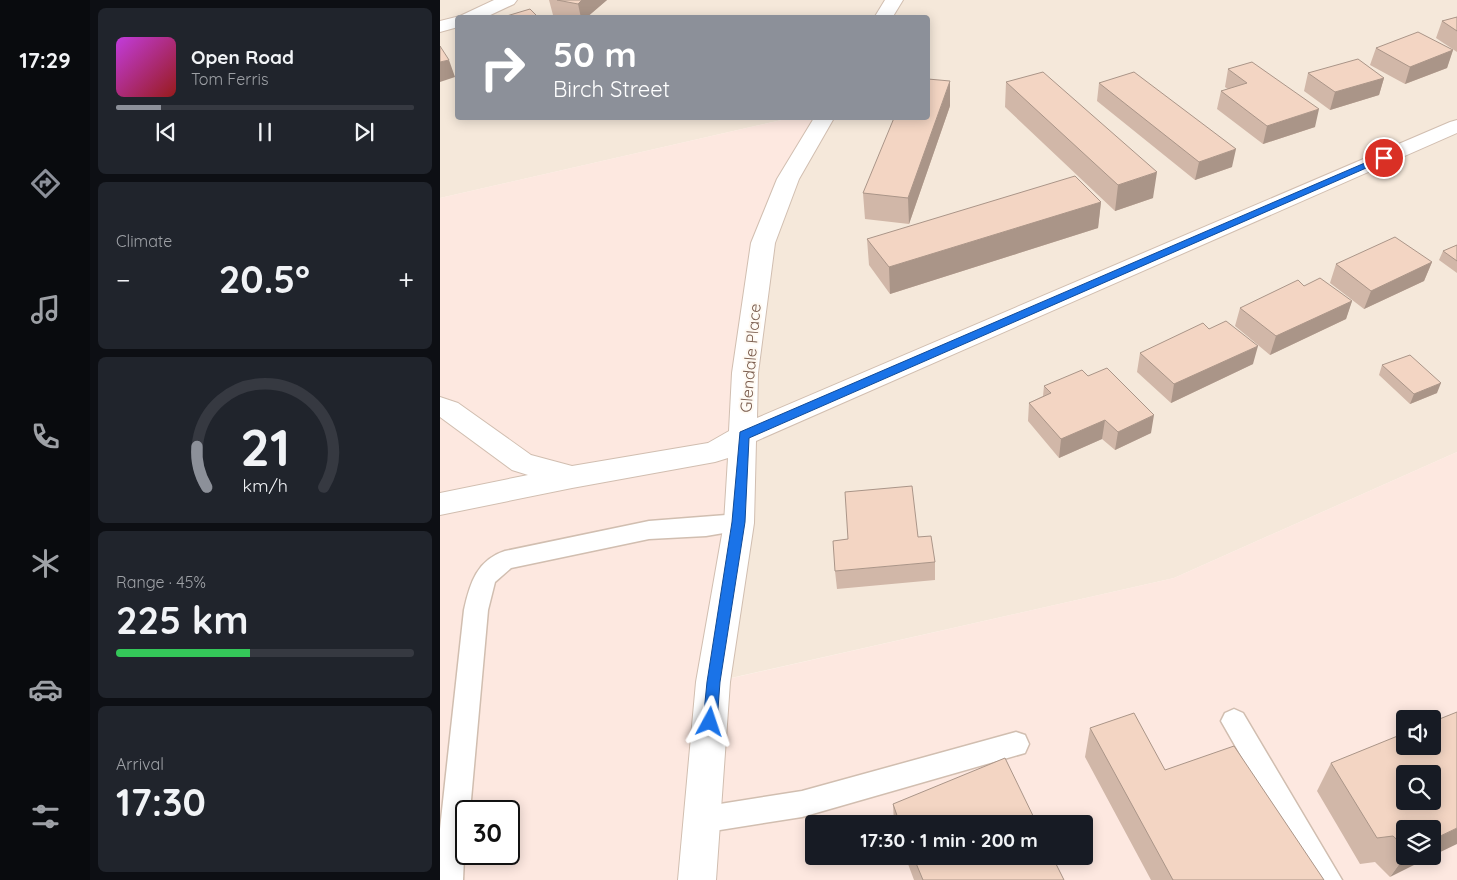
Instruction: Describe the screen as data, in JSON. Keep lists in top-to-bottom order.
{
  "streets": {
    "street": ["Glendale Place"]
  },
  "page": {
    "tabs": "17:29",
    "turn": ["50 m", "Birch Street"],
    "song": ["Open Road", "Tom Ferris"],
    "tile": [
      "Climate",
      ["Range · 45%", "225 km"],
      ["Arrival", "17:30"]
    ],
    "heat": ["−", "20.5°", "+"],
    "limit": "30",
    "trip": "17:30 · 1 min · 200 m",
    "gauge": ["21", "km/h"]
  }
}
